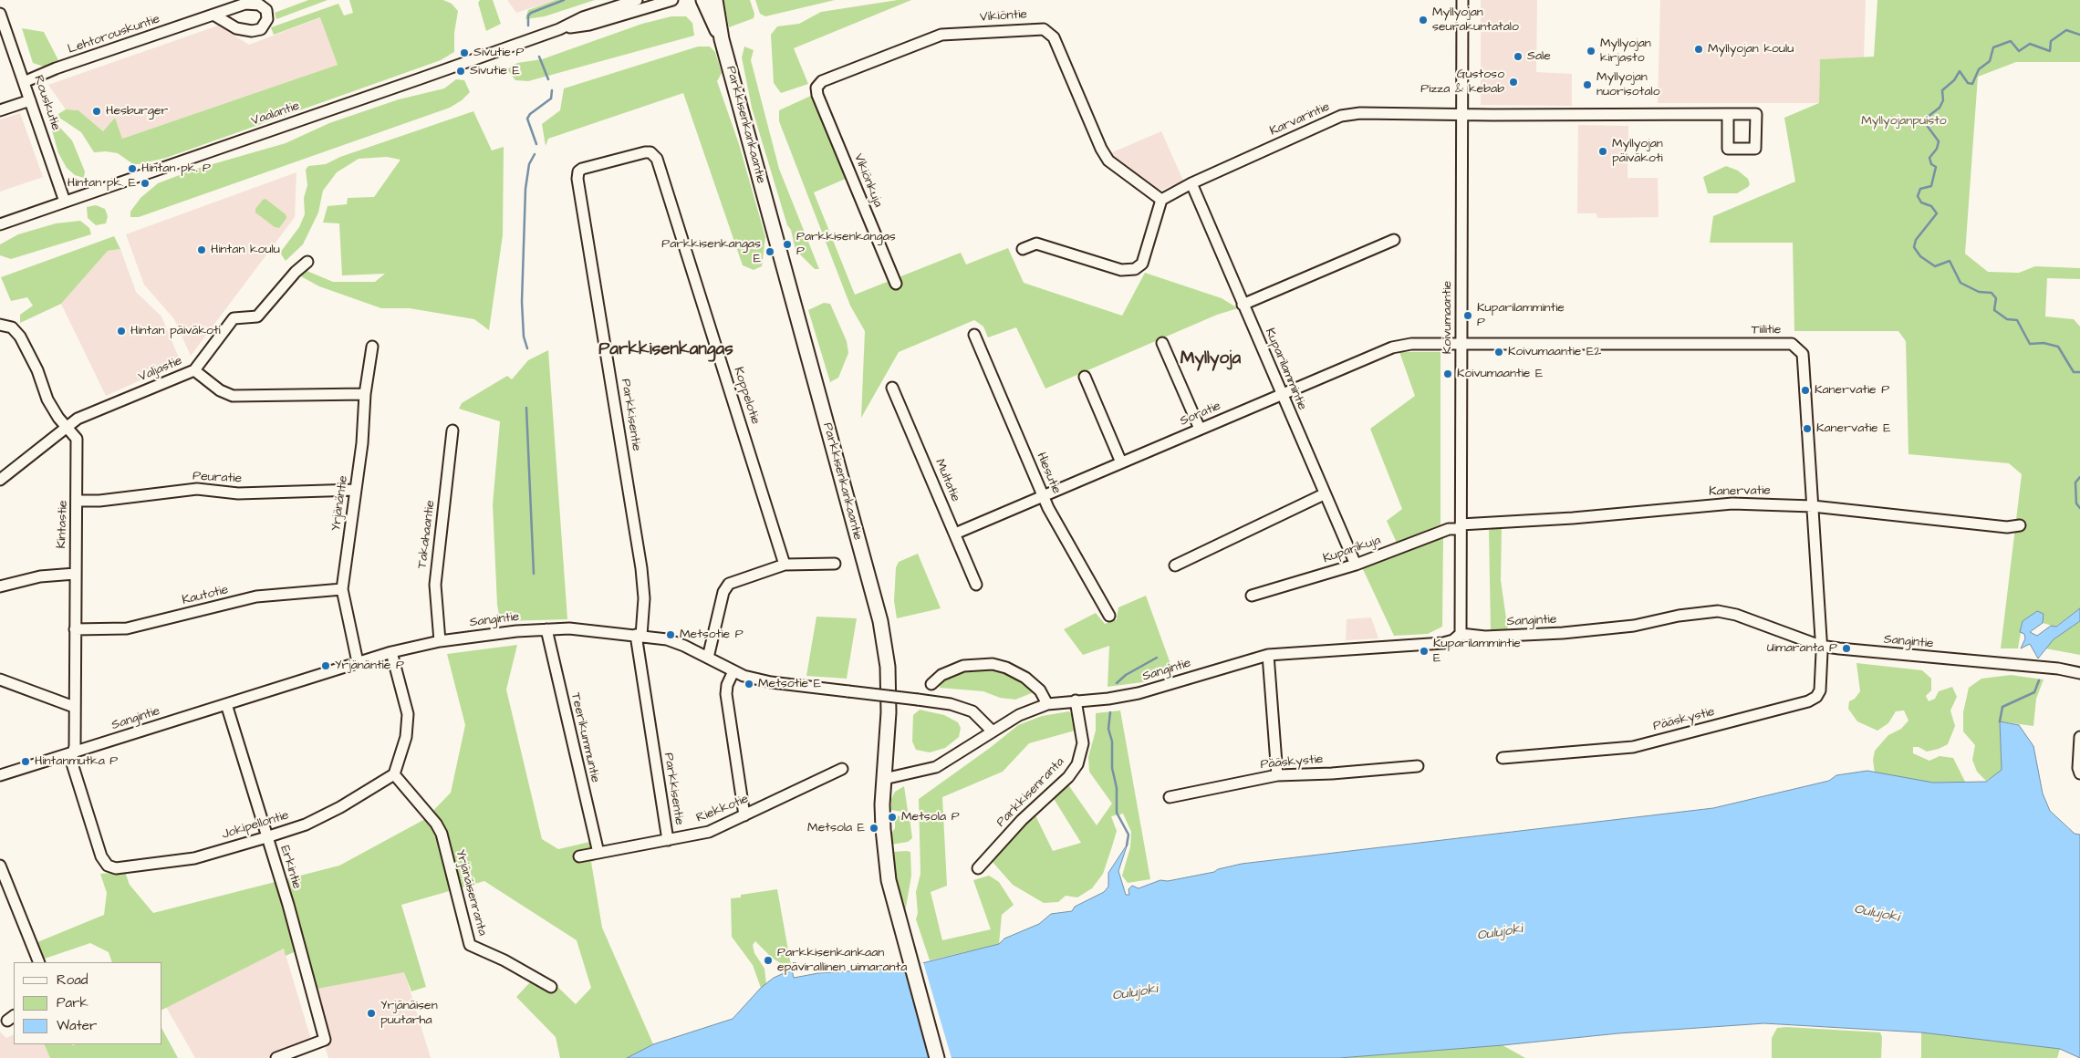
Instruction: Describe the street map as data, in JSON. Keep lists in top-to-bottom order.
{
  "streets": {
    "main road": ["Parkkisenkankaantie"],
    "street": [
      "Vikiöntie",
      "Lehtorouskuntie",
      "Rouskutie",
      "Vaalantie",
      "Karvarintie",
      "Vikiönkuja",
      "Koivumaantie",
      "Tiilitie",
      "Valjastie",
      "Kuparilammintie",
      "Koppelotie",
      "Soratie",
      "Parkkisentie",
      "Hiesutie",
      "Peuratie",
      "Multatie",
      "Kanervatie",
      "Yrjänäntie",
      "Kintastie",
      "Takahaantie",
      "Kuparikuja",
      "Kautotie",
      "Sangintie",
      "Pääskystie",
      "Teerikummuntie",
      "Parkkisenranta",
      "Riekkotie",
      "Jokipellontie",
      "Erkintie",
      "Yrjänäisenranta"
    ]
  },
  "crossings": [
    ["Vikiöntie", "Karvarintie"],
    ["Vikiöntie", "Vikiönkuja"],
    ["Lehtorouskuntie", "Rouskutie"],
    ["Rouskutie", "Vaalantie"],
    ["Karvarintie", "Koivumaantie"],
    ["Karvarintie", "Kuparilammintie"],
    ["Parkkisenkankaantie", "Sangintie"],
    ["Koivumaantie", "Tiilitie"],
    ["Koivumaantie", "Soratie"],
    ["Koivumaantie", "Kanervatie"],
    ["Koivumaantie", "Kuparikuja"],
    ["Koivumaantie", "Sangintie"],
    ["Tiilitie", "Soratie"],
    ["Tiilitie", "Kanervatie"],
    ["Tiilitie", "Sangintie"],
    ["Tiilitie", "Pääskystie"],
    ["Valjastie", "Kintastie"],
    ["Kuparilammintie", "Soratie"],
    ["Kuparilammintie", "Kuparikuja"],
    ["Koppelotie", "Parkkisentie"],
    ["Soratie", "Hiesutie"],
    ["Soratie", "Multatie"],
    ["Parkkisentie", "Sangintie"],
    ["Parkkisentie", "Riekkotie"],
    ["Peuratie", "Yrjänäntie"],
    ["Peuratie", "Kintastie"],
    ["Kanervatie", "Kuparikuja"],
    ["Yrjänäntie", "Kautotie"],
    ["Yrjänäntie", "Sangintie"],
    ["Kintastie", "Kautotie"],
    ["Kintastie", "Sangintie"],
    ["Kintastie", "Jokipellontie"],
    ["Takahaantie", "Sangintie"],
    ["Sangintie", "Pääskystie"],
    ["Sangintie", "Teerikummuntie"],
    ["Sangintie", "Parkkisenranta"],
    ["Sangintie", "Jokipellontie"],
    ["Sangintie", "Erkintie"],
    ["Teerikummuntie", "Riekkotie"],
    ["Jokipellontie", "Erkintie"],
    ["Jokipellontie", "Yrjänäisenranta"]
  ],
  "districts": ["Parkkisenkangas", "Myllyoja"],
  "water": ["Oulujoki"],
  "parks": ["Myllyojanpuisto"],
  "places": [
    "Myllyojan seurakuntatalo",
    "Myllyojan koulu",
    "Myllyojan kirjasto",
    "Sivutie P",
    "Sale",
    "Sivutie E",
    "Gustoso Pizza & kebab",
    "Myllyojan nuorisotalo",
    "Hesburger",
    "Myllyojan päiväkoti",
    "Hintan pk. P",
    "Hintan pk. E",
    "Parkkisenkangas P",
    "Hintan koulu",
    "Parkkisenkangas E",
    "Kuparilammintie P",
    "Hintan päiväkoti",
    "Koivumaantie E2",
    "Koivumaantie E",
    "Kanervatie P",
    "Kanervatie E",
    "Metsotie P",
    "Uimaranta P",
    "Kuparilammintie E",
    "Yrjänäntie P",
    "Metsotie E",
    "Hintanmutka P",
    "Metsola P",
    "Metsola E",
    "Parkkisenkankaan epävirallinen uimaranta",
    "Yrjänäisen puutarha"
  ],
  "legend": ["Road", "Park", "Water"]
}
